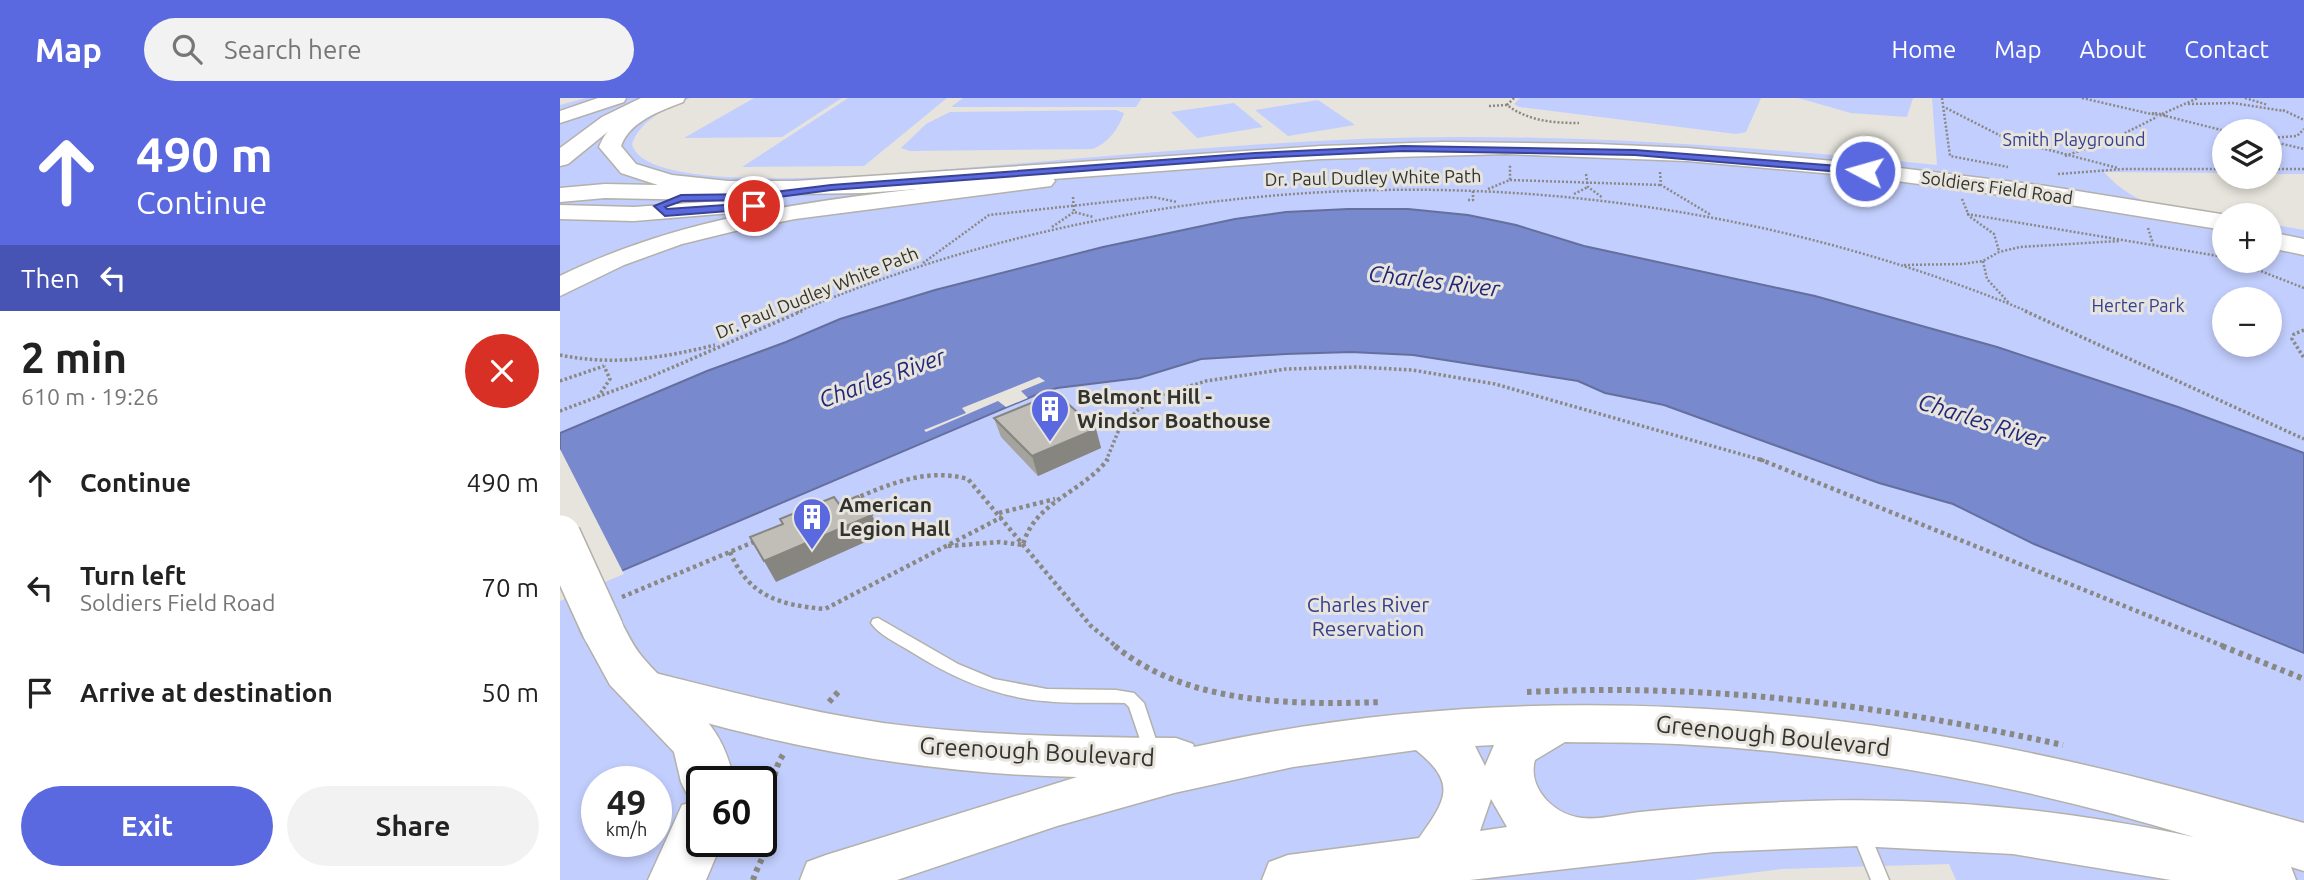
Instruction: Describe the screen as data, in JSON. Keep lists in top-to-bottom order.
{
  "streets": {
    "main road": ["Soldiers Field Road", "Greenough Boulevard"],
    "path": ["Dr. Paul Dudley White Path"]
  },
  "water": ["Charles River"],
  "parks": ["Smith Playground", "Herter Park", "Charles River Reservation"],
  "places": {
    "building": ["Belmont Hill - Windsor Boathouse", "American Legion Hall"]
  },
  "page": {
    "header": "Map",
    "search": "Search here",
    "nav": [
      "Home",
      "Map",
      "About",
      "Contact"
    ],
    "turn": ["490 m", "Continue"],
    "map_buttons": ["+", "−"],
    "then": "Then",
    "heading": ["2 min", "610 m · 19:26"],
    "list": [
      {
        "name": "Continue",
        "value": "490 m"
      },
      {
        "name": "Turn left",
        "note": "Soldiers Field Road",
        "value": "70 m"
      },
      {
        "name": "Arrive at destination",
        "value": "50 m"
      }
    ],
    "speed": "49 km/h",
    "limit": "60",
    "buttons": ["Exit", "Share"]
  }
}
